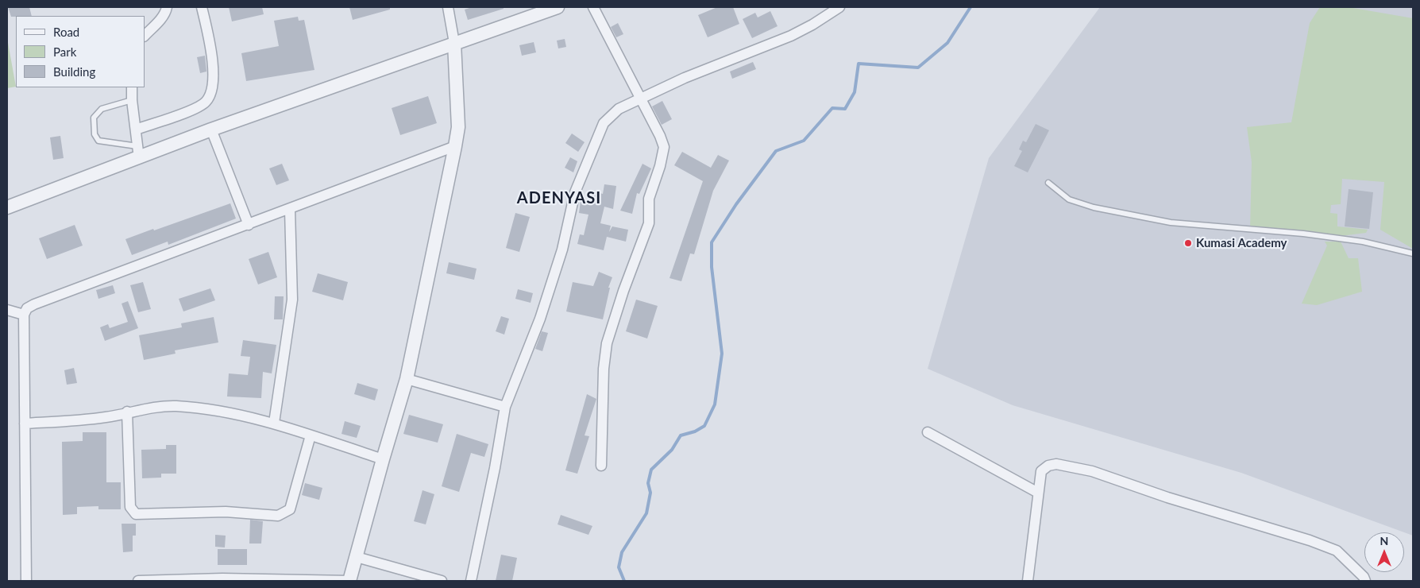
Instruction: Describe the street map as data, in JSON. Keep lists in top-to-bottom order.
{
  "districts": ["ADENYASI"],
  "places": ["Kumasi Academy"],
  "legend": ["Road", "Park", "Building"],
  "north": "top"
}
